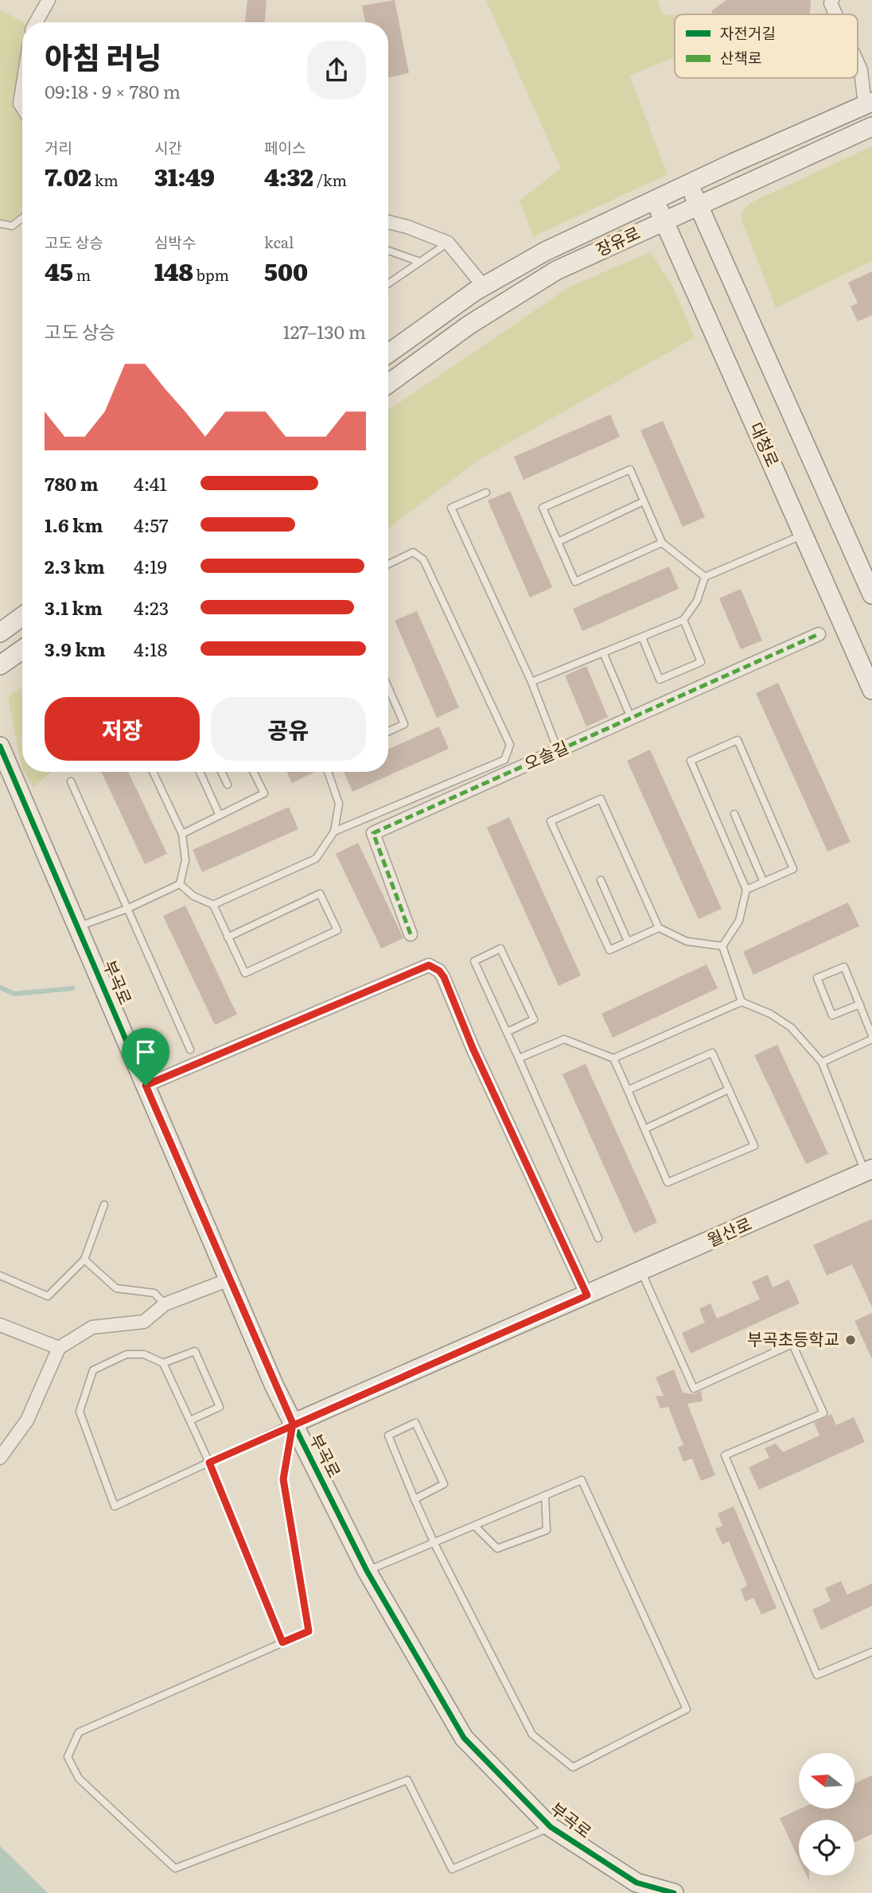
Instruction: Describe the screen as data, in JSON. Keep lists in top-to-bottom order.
{
  "streets": {
    "main road": [
      "장유로",
      "대청로",
      "부곡로",
      "월산로"
    ],
    "street": ["오솔길"]
  },
  "crossings": [
    ["장유로", "대청로"],
    ["부곡로", "월산로"]
  ],
  "places": ["부곡초등학교"],
  "legend": ["자전거길", "산책로"],
  "north": "left",
  "page": {
    "heading": ["아침 러닝", "09:18 · 9 × 780 m"],
    "stats": [
      ["거리", "7.02 km"],
      ["시간", "31:49"],
      ["페이스", "4:32 /km"],
      ["고도 상승", "45 m"],
      ["심박수", "148 bpm"],
      ["kcal", "500"]
    ],
    "chart": ["고도 상승", "127–130 m"],
    "list": [
      {
        "name": "780 m",
        "note": "4:41"
      },
      {
        "name": "1.6 km",
        "note": "4:57"
      },
      {
        "name": "2.3 km",
        "note": "4:19"
      },
      {
        "name": "3.1 km",
        "note": "4:23"
      },
      {
        "name": "3.9 km",
        "note": "4:18"
      }
    ],
    "buttons": ["저장", "공유"]
  }
}
